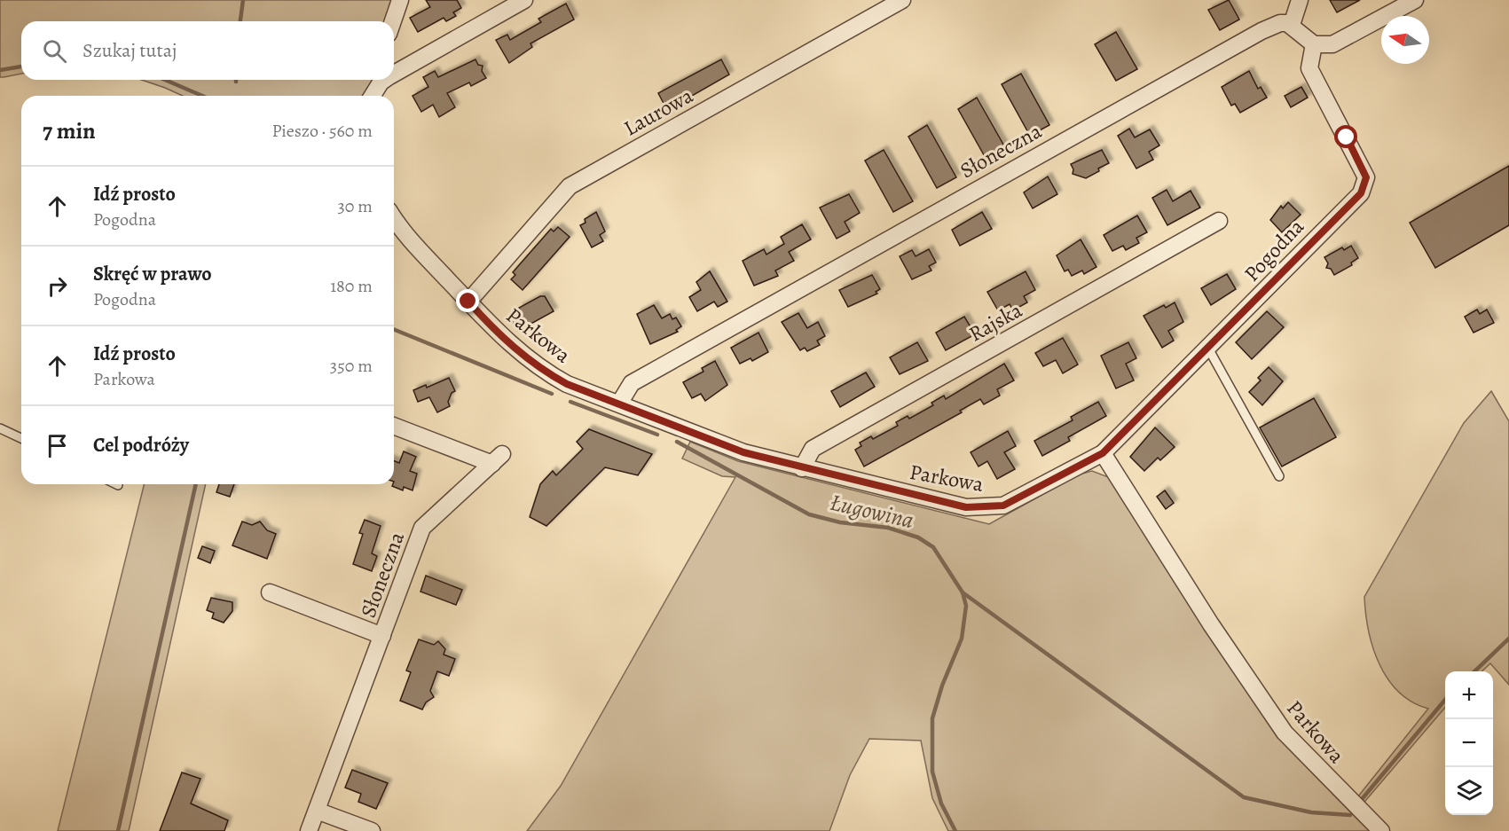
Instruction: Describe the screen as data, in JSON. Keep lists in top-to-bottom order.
{
  "streets": {
    "street": [
      "Laurowa",
      "Słoneczna",
      "Pogodna",
      "Rajska",
      "Parkowa"
    ]
  },
  "crossings": [
    ["Laurowa", "Parkowa"],
    ["Słoneczna", "Parkowa"],
    ["Pogodna", "Parkowa"],
    ["Rajska", "Parkowa"]
  ],
  "water": ["Ługowina"],
  "north": "left",
  "page": {
    "search": "Szukaj tutaj",
    "heading": ["7 min", "Pieszo · 560 m"],
    "list": [
      ["Idź prosto", "Pogodna", "30 m"],
      ["Skręć w prawo", "Pogodna", "180 m"],
      ["Idź prosto", "Parkowa", "350 m"],
      "Cel podróży"
    ],
    "map_buttons": ["+", "−"]
  }
}
